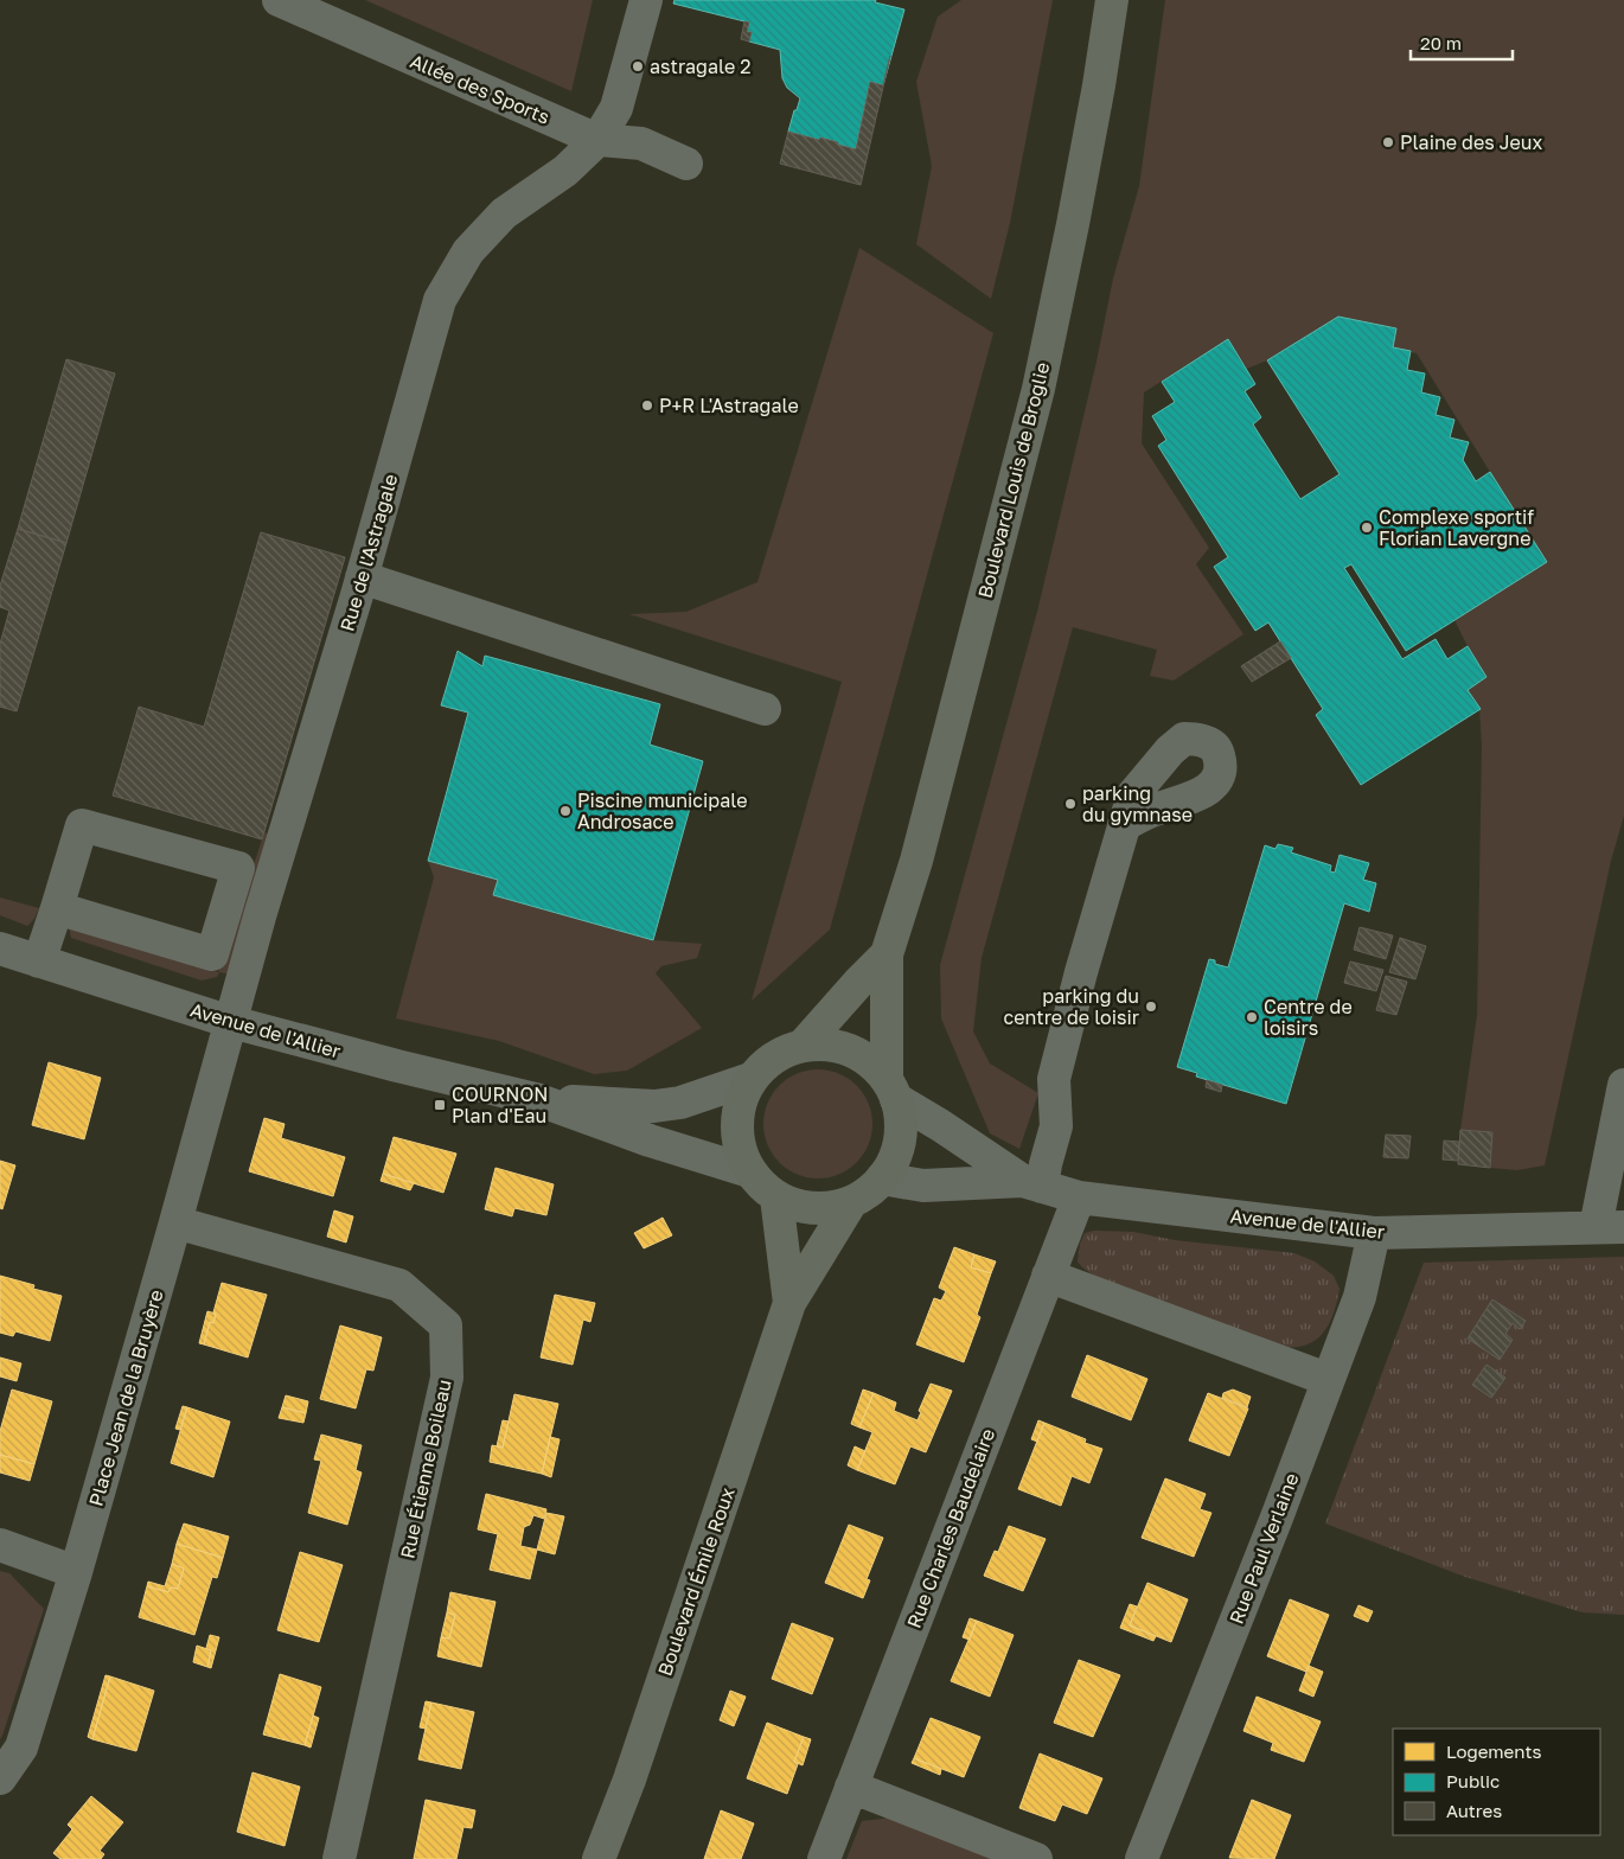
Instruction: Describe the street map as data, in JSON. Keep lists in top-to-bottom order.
{
  "streets": {
    "main road": ["Boulevard Louis de Broglie", "Boulevard Émile Roux"],
    "street": [
      "Allée des Sports",
      "Rue de l'Astragale",
      "Avenue de l'Allier",
      "Place Jean de la Bruyère",
      "Rue Étienne Boileau",
      "Rue Charles Baudelaire",
      "Rue Paul Verlaine"
    ]
  },
  "crossings": [
    ["Allée des Sports", "Rue de l'Astragale"],
    ["Boulevard Louis de Broglie", "Avenue de l'Allier"],
    ["Boulevard Louis de Broglie", "Boulevard Émile Roux"],
    ["Rue de l'Astragale", "Avenue de l'Allier"],
    ["Avenue de l'Allier", "Rue Charles Baudelaire"],
    ["Avenue de l'Allier", "Rue Paul Verlaine"],
    ["Avenue de l'Allier", "Boulevard Émile Roux"],
    ["Place Jean de la Bruyère", "Rue Étienne Boileau"]
  ],
  "places": {
    "other": [
      "astragale 2",
      "Plaine des Jeux",
      "P+R L'Astragale",
      "Complexe sportif Florian Lavergne",
      "parking du gymnase",
      "Piscine municipale Androsace",
      "parking du centre de loisir",
      "Centre de loisirs"
    ],
    "transit": ["COURNON Plan d'Eau"]
  },
  "legend": ["Logements", "Public", "Autres"],
  "scale_bar": "20 m"
}
